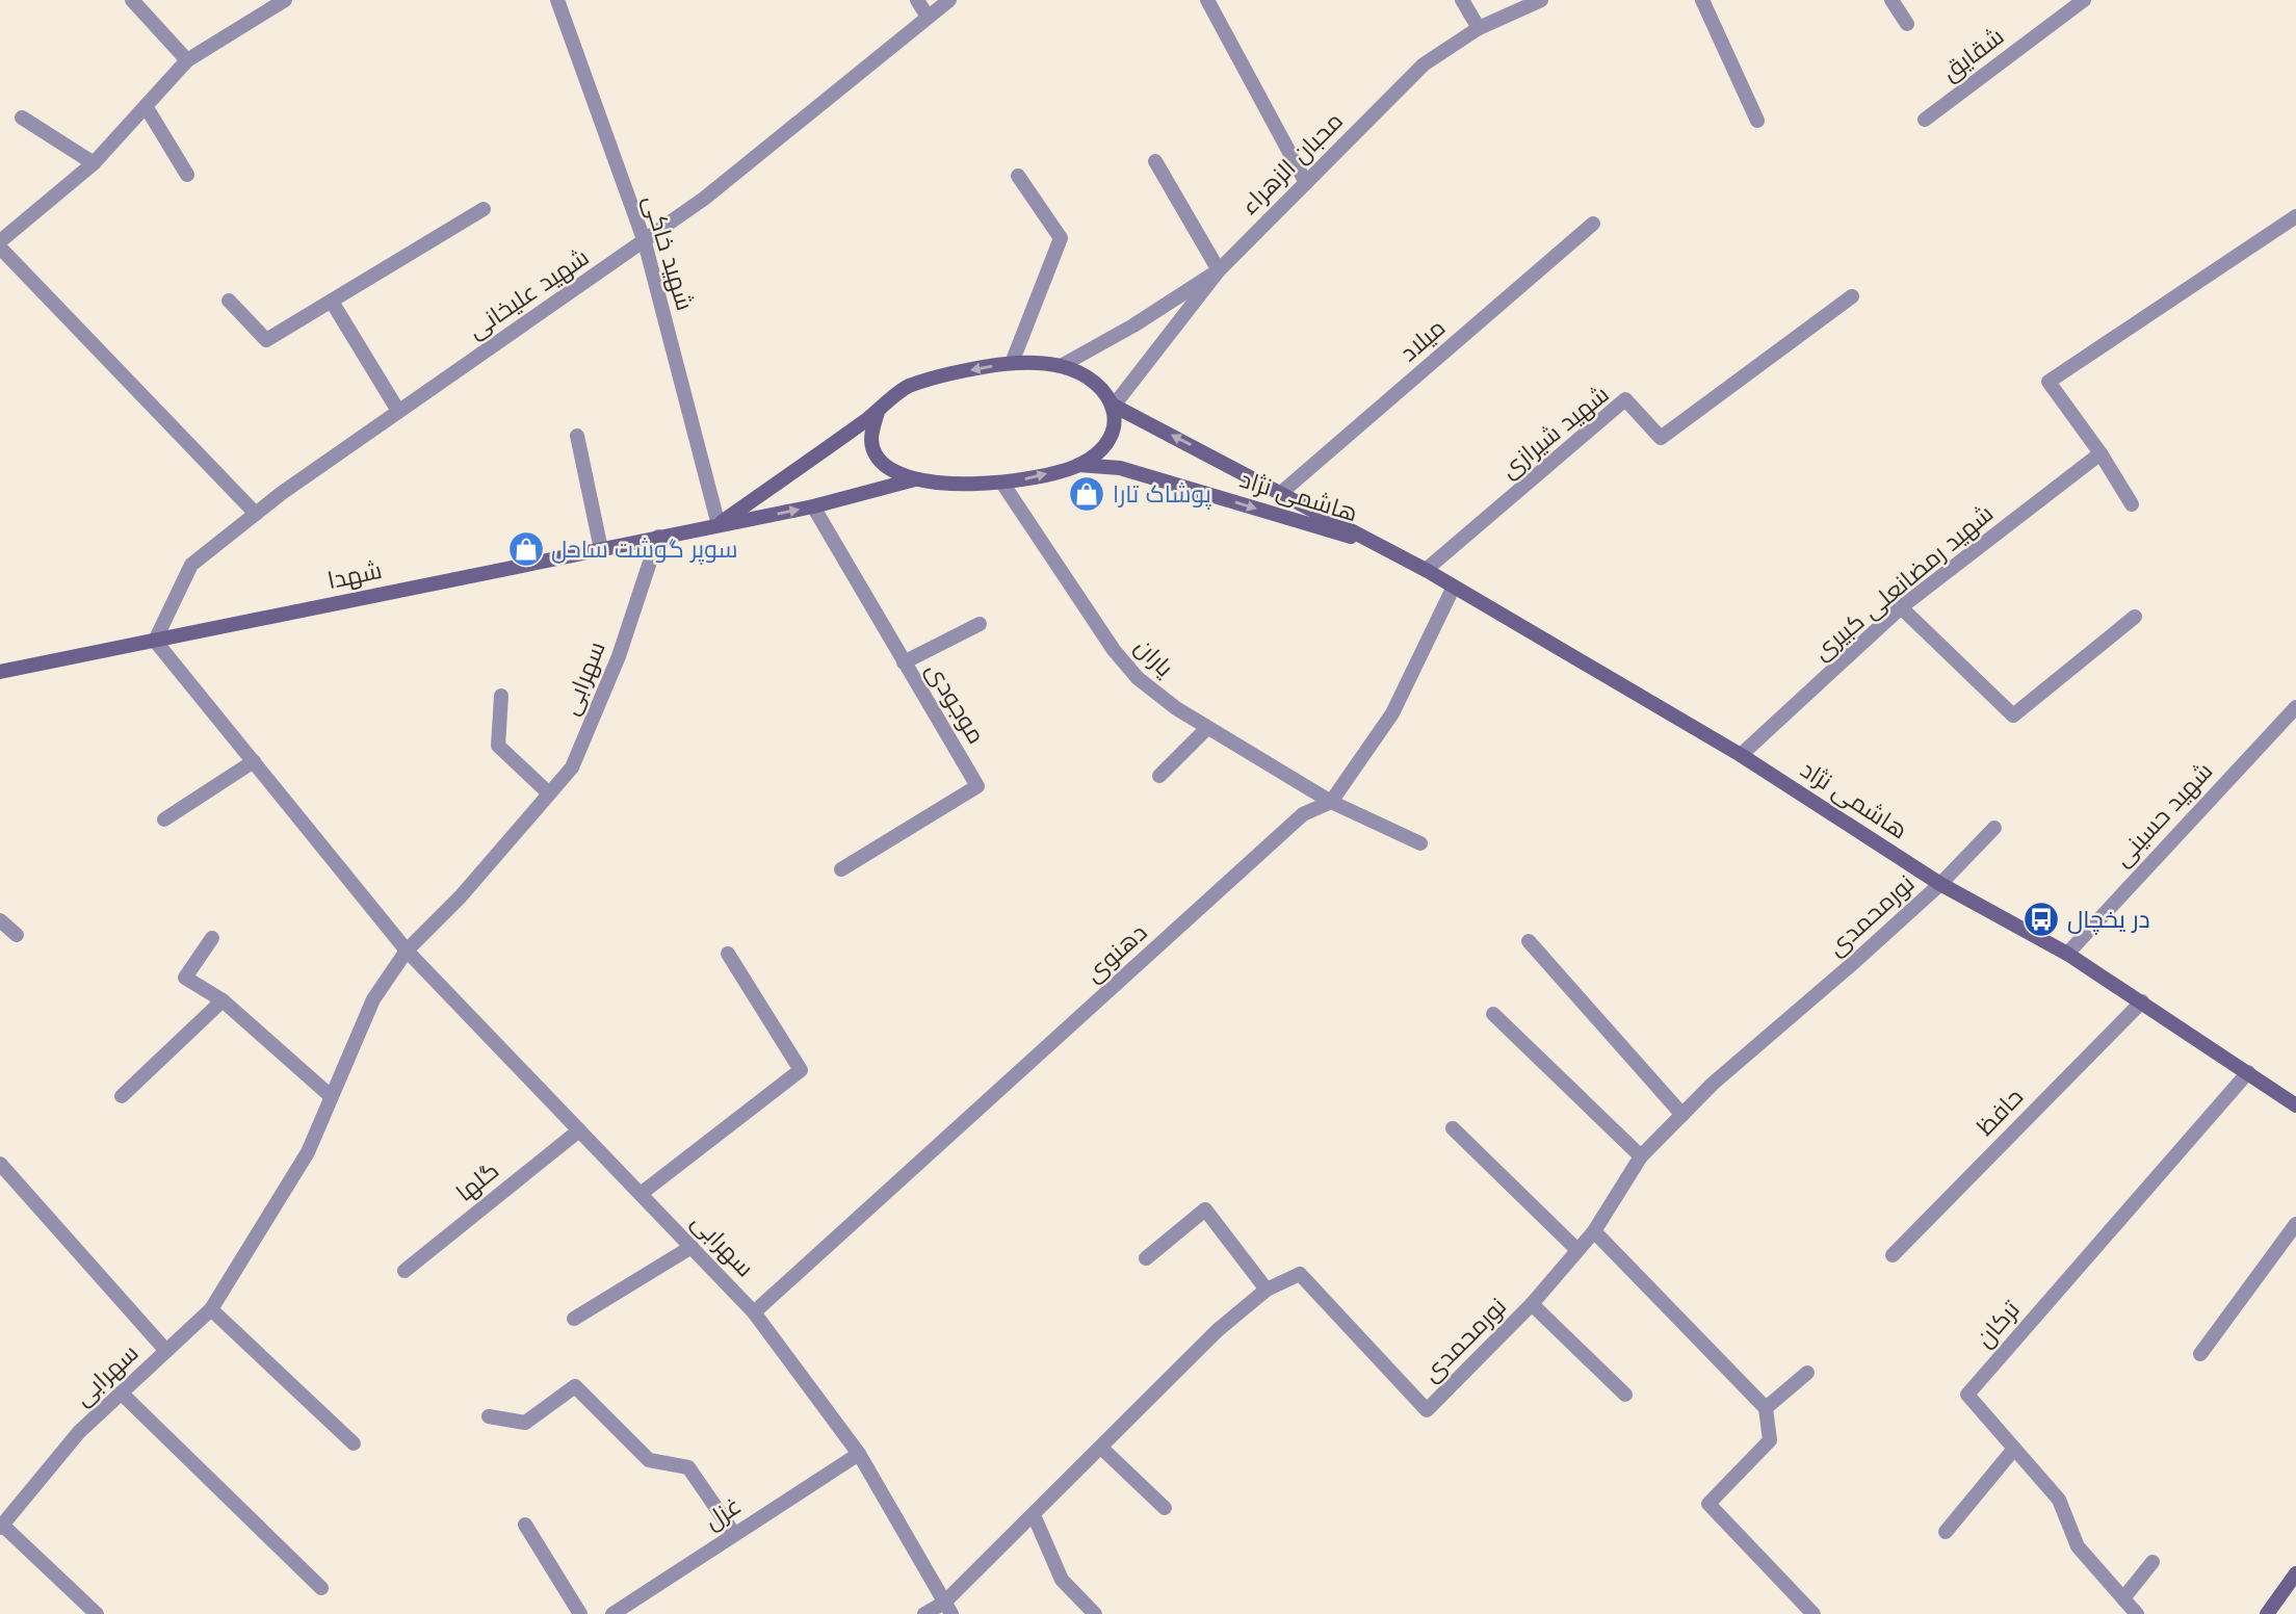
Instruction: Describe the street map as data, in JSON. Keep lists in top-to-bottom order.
{
  "streets": {
    "main road": ["هاشمی نژاد", "شهدا"],
    "street": [
      "شقایق",
      "محبان الزهراء",
      "شهید خاکی",
      "شهید علیخانی",
      "میلاد",
      "شهید شیرازی",
      "شهید رمضانعلی کبیری",
      "یاران",
      "سهرابی",
      "موجودی",
      "شهید حسینی",
      "نورمحمدی",
      "دهنوی",
      "حافظ",
      "گلها",
      "ترکان",
      "غزل"
    ]
  },
  "crossings": [
    ["محبان الزهراء", "هاشمی نژاد"],
    ["شهید خاکی", "شهید علیخانی"],
    ["شهید خاکی", "شهدا"],
    ["شهید علیخانی", "شهدا"],
    ["شهید علیخانی", "سهرابی"],
    ["میلاد", "هاشمی نژاد"],
    ["شهید شیرازی", "هاشمی نژاد"],
    ["هاشمی نژاد", "شهدا"],
    ["هاشمی نژاد", "شهید رمضانعلی کبیری"],
    ["هاشمی نژاد", "شهید حسینی"],
    ["هاشمی نژاد", "نورمحمدی"],
    ["هاشمی نژاد", "دهنوی"],
    ["هاشمی نژاد", "حافظ"],
    ["هاشمی نژاد", "ترکان"],
    ["شهدا", "سهرابی"],
    ["شهدا", "موجودی"],
    ["یاران", "دهنوی"],
    ["سهرابی", "نورمحمدی"],
    ["سهرابی", "دهنوی"],
    ["سهرابی", "گلها"],
    ["سهرابی", "غزل"]
  ],
  "places": {
    "shop": ["پوشاک تارا", "سوپر گوشت ساحل"],
    "bus stop": ["در یخچال"]
  }
}
